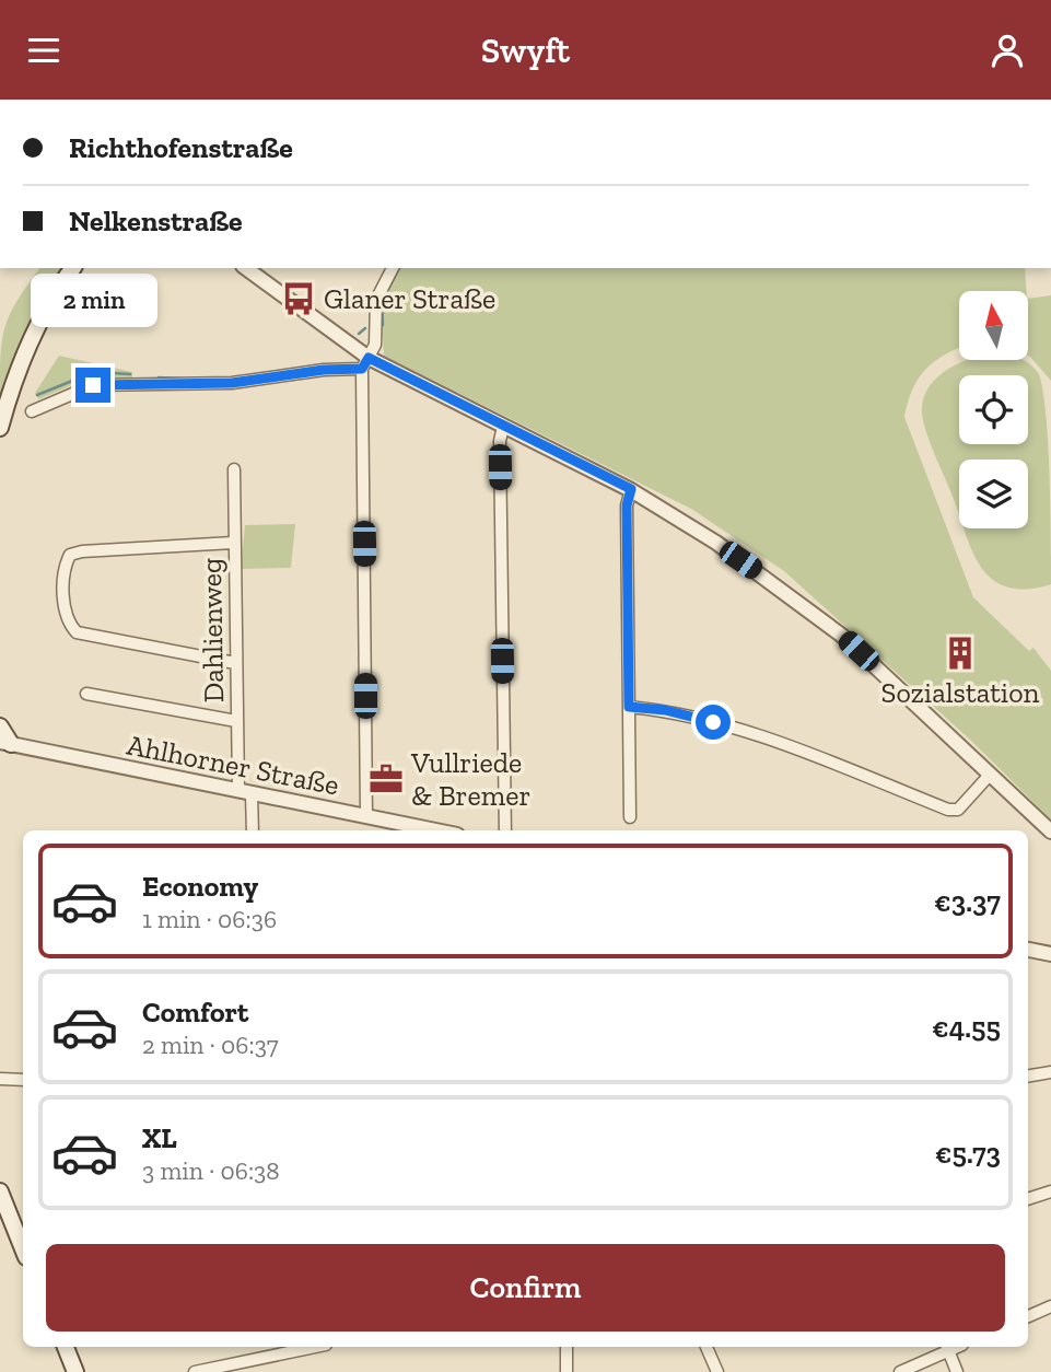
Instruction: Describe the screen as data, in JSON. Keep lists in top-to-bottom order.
{
  "streets": {
    "street": ["Dahlienweg", "Ahlhorner Straße"]
  },
  "crossings": [
    ["Dahlienweg", "Ahlhorner Straße"]
  ],
  "places": {
    "bus stop": ["Glaner Straße"],
    "building": ["Sozialstation"],
    "office": ["Vullriede & Bremer"]
  },
  "north": "top",
  "page": {
    "header": "Swyft",
    "banner": ["Richthofenstraße", "Nelkenstraße"],
    "bubble": "2 min",
    "list": [
      {
        "name": "Economy",
        "note": "1 min · 06:36",
        "value": "€3.37"
      },
      {
        "name": "Comfort",
        "note": "2 min · 06:37",
        "value": "€4.55"
      },
      {
        "name": "XL",
        "note": "3 min · 06:38",
        "value": "€5.73"
      }
    ],
    "buttons": "Confirm"
  }
}
